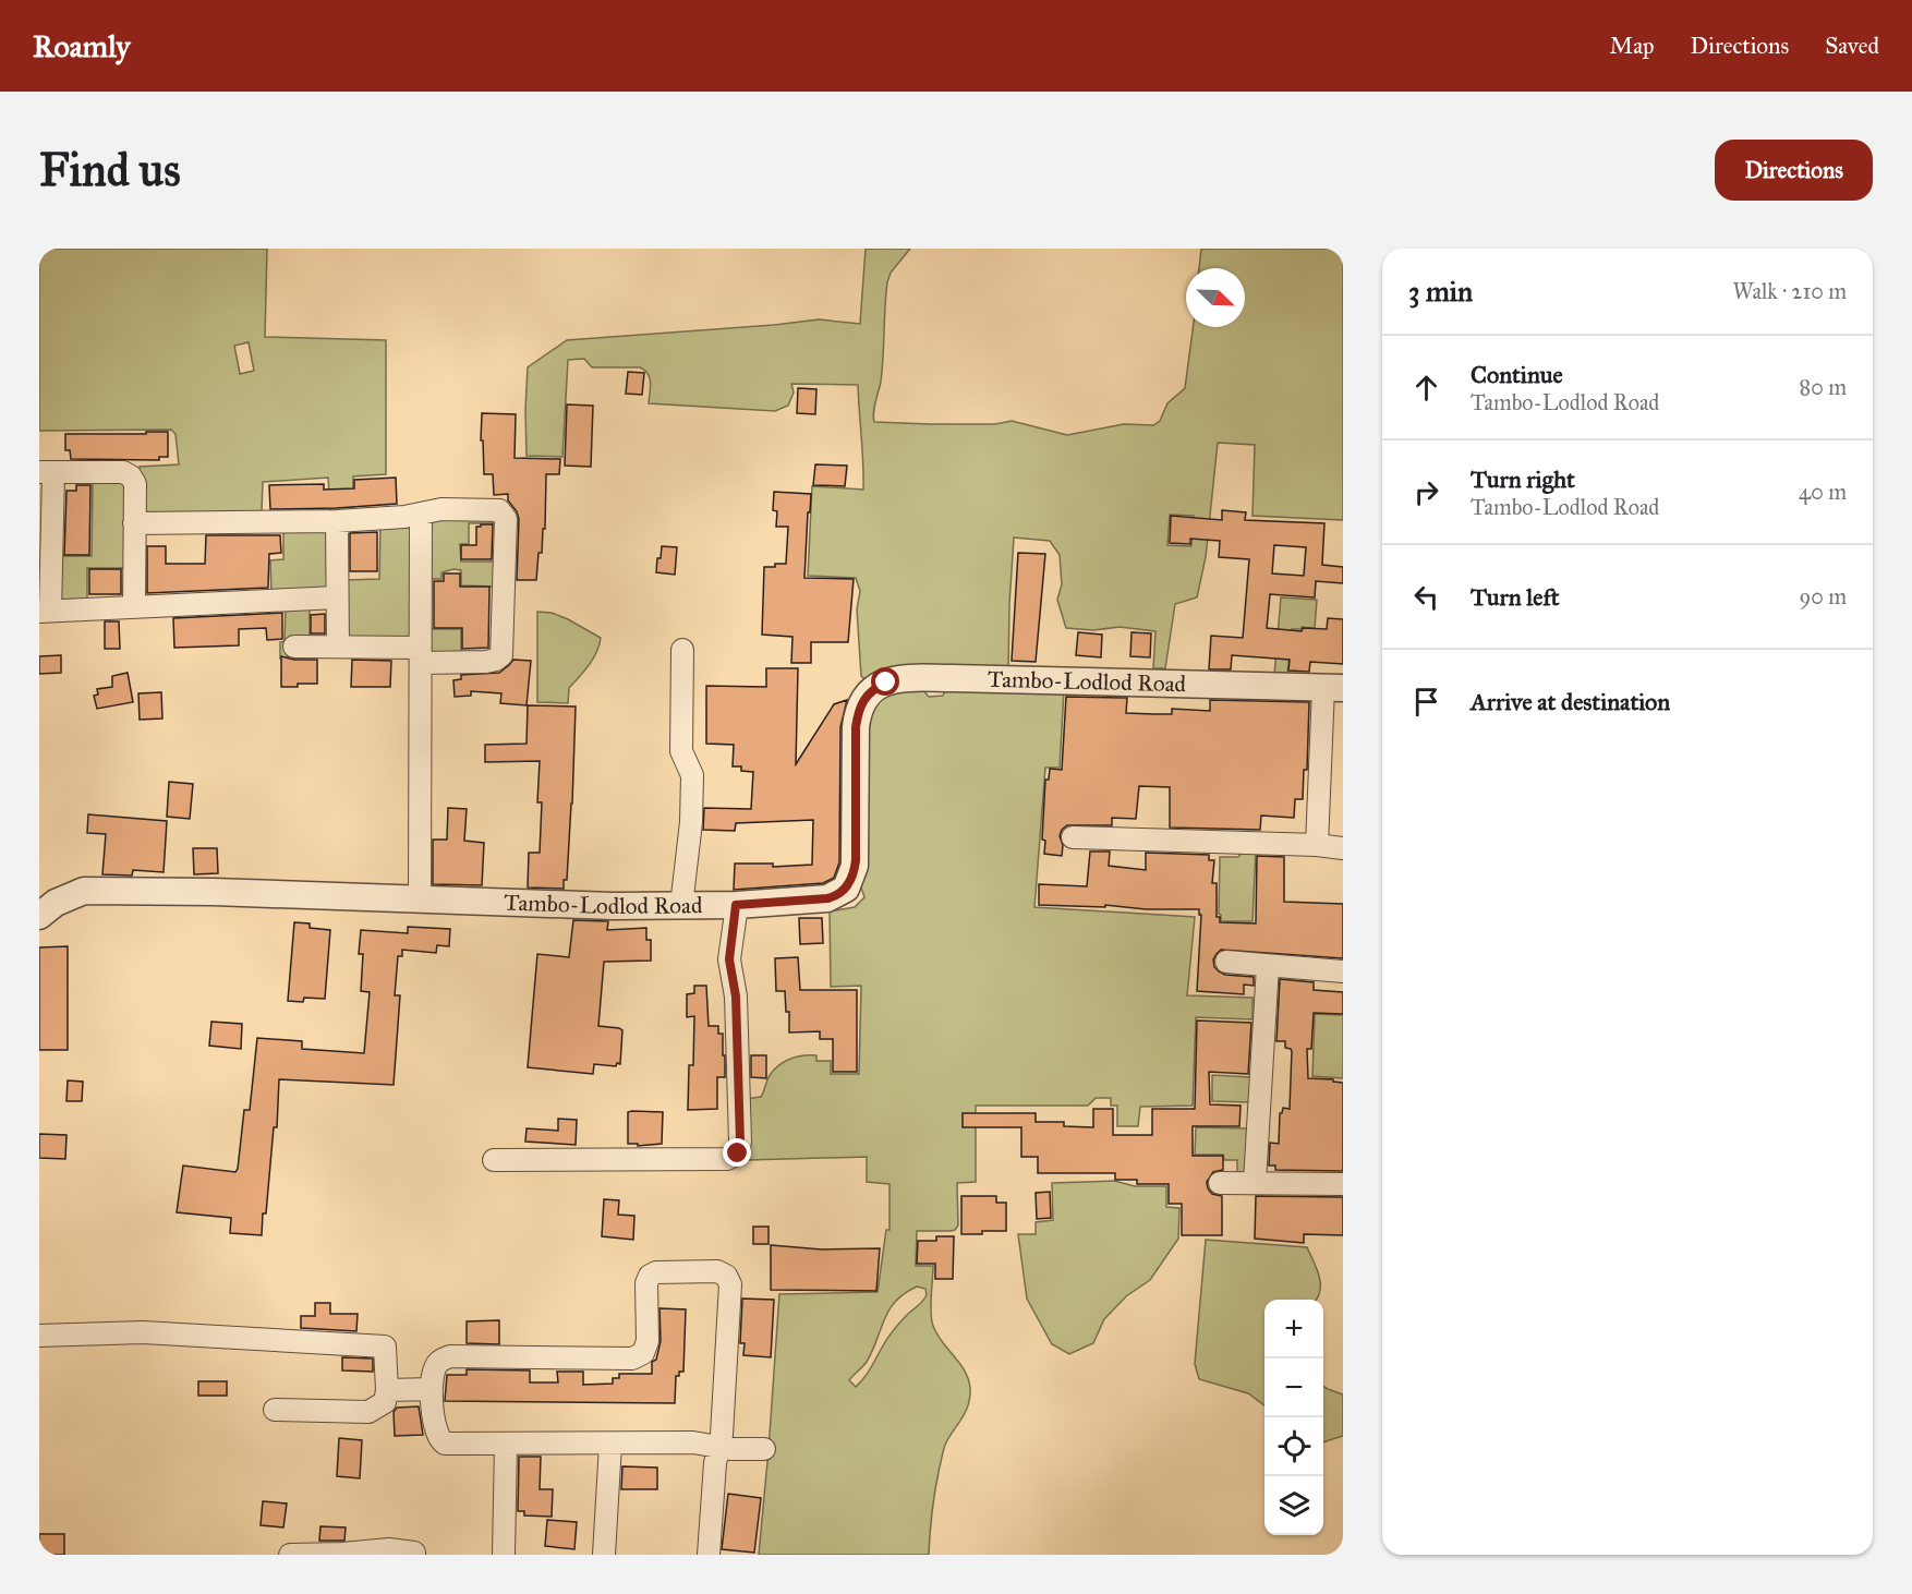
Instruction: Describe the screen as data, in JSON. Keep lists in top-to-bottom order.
{
  "streets": {
    "street": ["Tambo-Lodlod Road"]
  },
  "north": "bottom right",
  "page": {
    "header": "Roamly",
    "nav": ["Map", "Directions", "Saved"],
    "buttons": "Directions",
    "title": "Find us",
    "heading": ["3 min", "Walk · 210 m"],
    "list": [
      ["Continue", "Tambo-Lodlod Road", "80 m"],
      ["Turn right", "Tambo-Lodlod Road", "40 m"],
      ["Turn left", "90 m"],
      "Arrive at destination"
    ],
    "map_buttons": ["+", "−"]
  }
}
